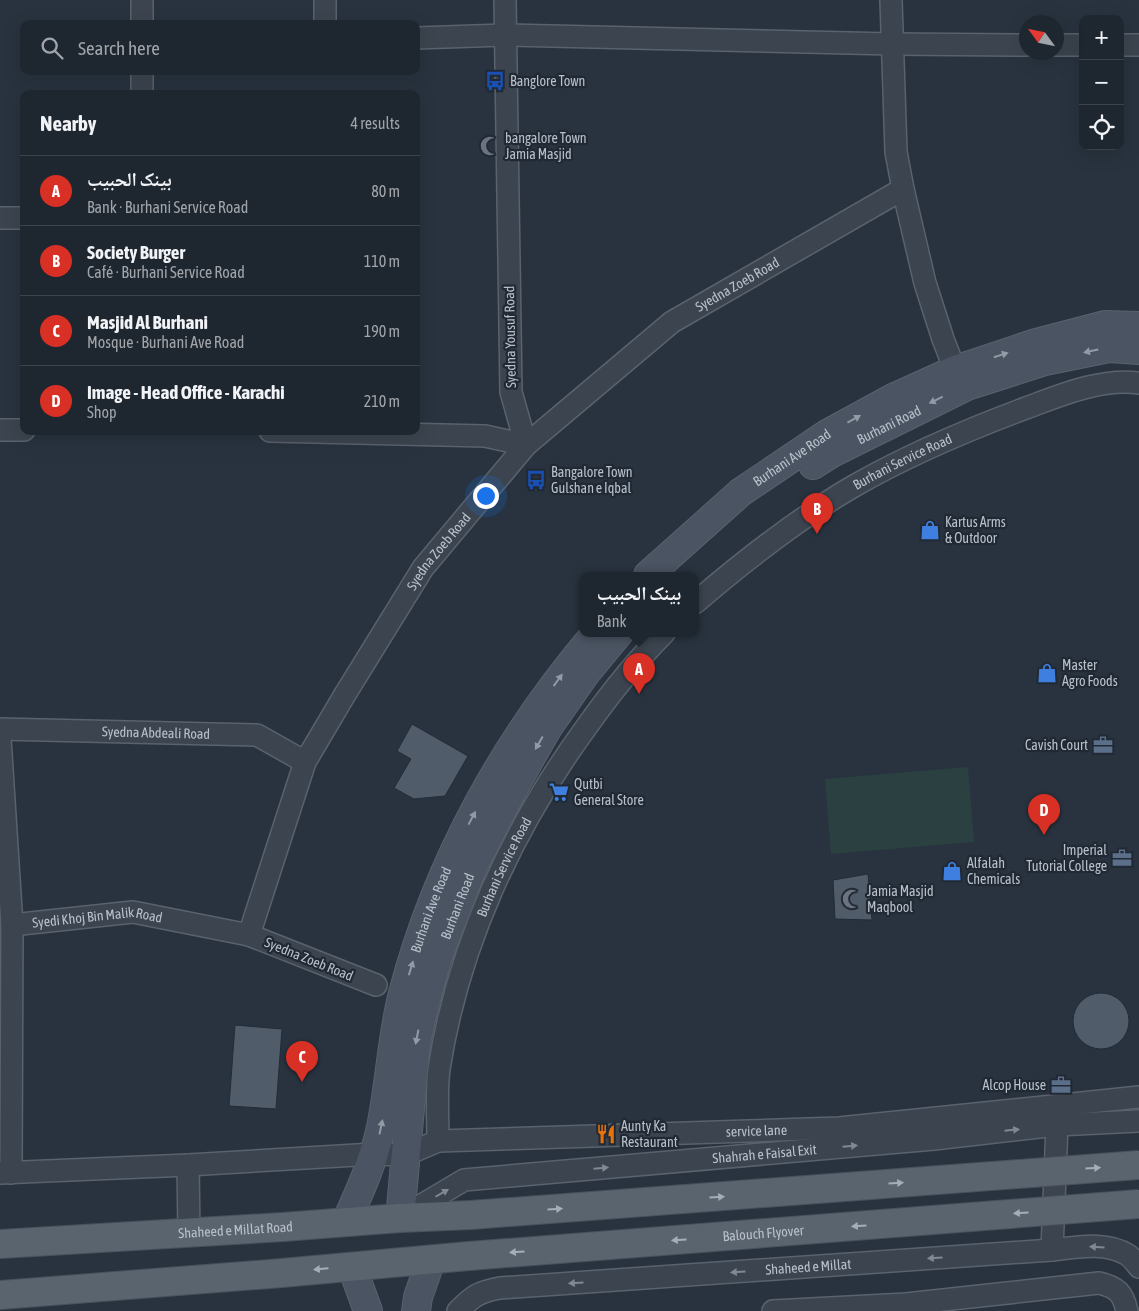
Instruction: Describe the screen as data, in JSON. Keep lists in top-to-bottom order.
{
  "streets": {
    "main road": ["Shaheed e Millat Road", "Balouch Flyover"],
    "street": [
      "Syedna Zoeb Road",
      "Syedna Yousuf Road",
      "Burhani Road",
      "Burhani Ave Road",
      "Burhani Service Road",
      "Syedna Abdeali Road",
      "Syedi Khoj Bin Malik Road",
      "service lane",
      "Shahrah e Faisal Exit",
      "Shaheed e Millat"
    ]
  },
  "crossings": [
    ["Syedna Zoeb Road", "Syedna Yousuf Road"],
    ["Syedna Zoeb Road", "Syedna Abdeali Road"],
    ["Syedna Zoeb Road", "Syedi Khoj Bin Malik Road"],
    ["Burhani Road", "service lane"],
    ["Burhani Road", "Shahrah e Faisal Exit"],
    ["Burhani Road", "Shaheed e Millat Road"],
    ["Burhani Ave Road", "service lane"],
    ["Burhani Ave Road", "Shaheed e Millat Road"],
    ["Burhani Service Road", "service lane"],
    ["Syedi Khoj Bin Malik Road", "service lane"],
    ["Shahrah e Faisal Exit", "Shaheed e Millat Road"]
  ],
  "one_way": [
    "Burhani Road",
    "Burhani Ave Road",
    "Shaheed e Millat Road",
    "Balouch Flyover"
  ],
  "places": {
    "bus stop": ["Banglore Town", "Bangalore Town Gulshan e Iqbal"],
    "mosque": ["bangalore Town Jamia Masjid", "Jamia Masjid Maqbool"],
    "shop": ["Kartus Arms & Outdoor", "Master Agro Foods", "Alfalah Chemicals"],
    "office": ["Cavish Court", "Imperial Tutorial College", "Alcop House"],
    "supermarket": ["Qutbi General Store"],
    "restaurant": ["Aunty Ka Restaurant"]
  },
  "north": "top left",
  "page": {
    "map_buttons": ["+", "−"],
    "search": "Search here",
    "heading": ["Nearby", "4 results"],
    "list": [
      {
        "mark": "A",
        "name": "بينک الحبيب",
        "note": "Bank · Burhani Service Road",
        "value": "80 m"
      },
      {
        "mark": "B",
        "name": "Society Burger",
        "note": "Café · Burhani Service Road",
        "value": "110 m"
      },
      {
        "mark": "C",
        "name": "Masjid Al Burhani",
        "note": "Mosque · Burhani Ave Road",
        "value": "190 m"
      },
      {
        "mark": "D",
        "name": "Image - Head Office - Karachi",
        "note": "Shop",
        "value": "210 m"
      }
    ],
    "pins": [
      "B",
      "A",
      "D",
      "C"
    ],
    "popup": ["بينک الحبيب", "Bank"]
  }
}
